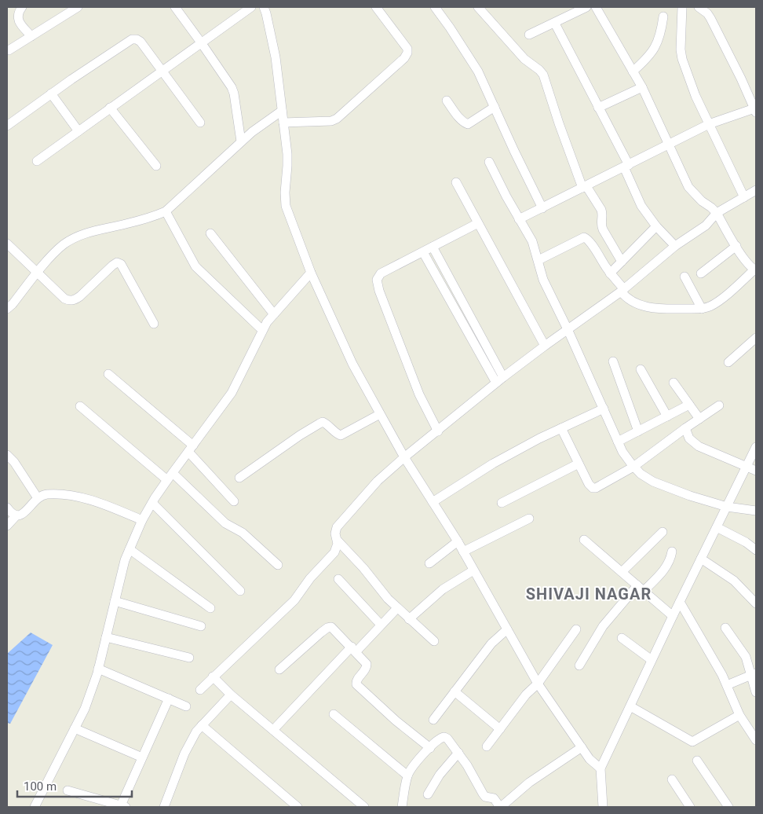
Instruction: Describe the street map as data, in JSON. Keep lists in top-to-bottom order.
{
  "districts": ["SHIVAJI NAGAR"],
  "scale_bar": "100 m"
}
